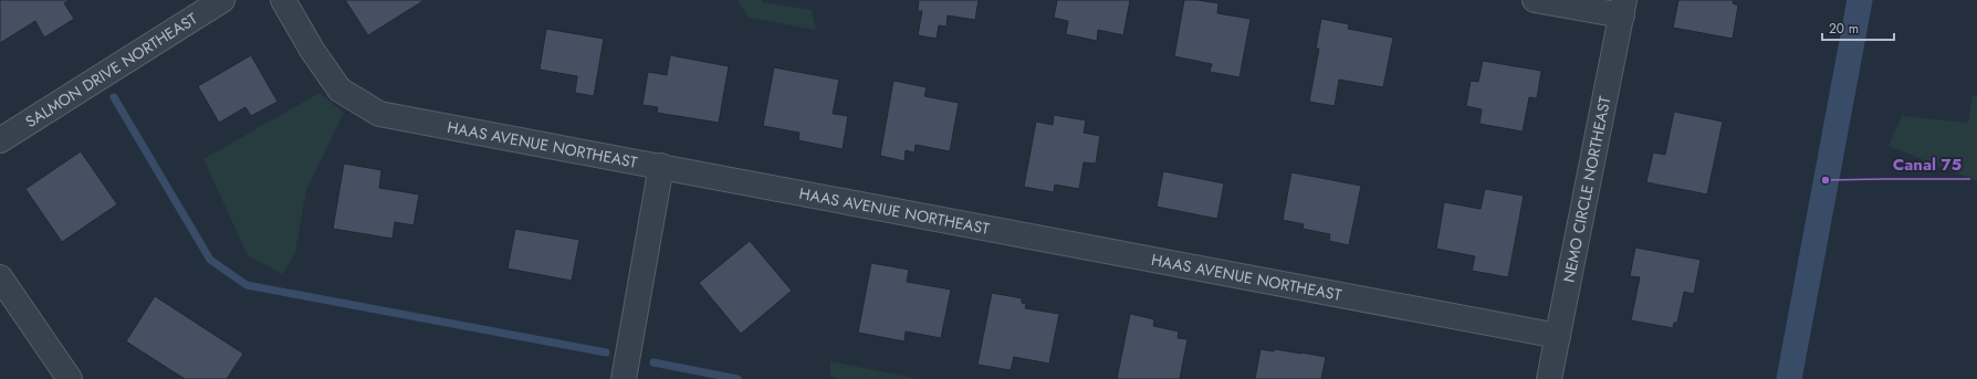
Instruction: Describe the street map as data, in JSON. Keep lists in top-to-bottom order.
{
  "streets": {
    "street": ["SALMON DRIVE NORTHEAST", "HAAS AVENUE NORTHEAST", "NEMO CIRCLE NORTHEAST"]
  },
  "crossings": [
    ["HAAS AVENUE NORTHEAST", "NEMO CIRCLE NORTHEAST"]
  ],
  "places": ["Canal 75"],
  "scale_bar": "20 m"
}
